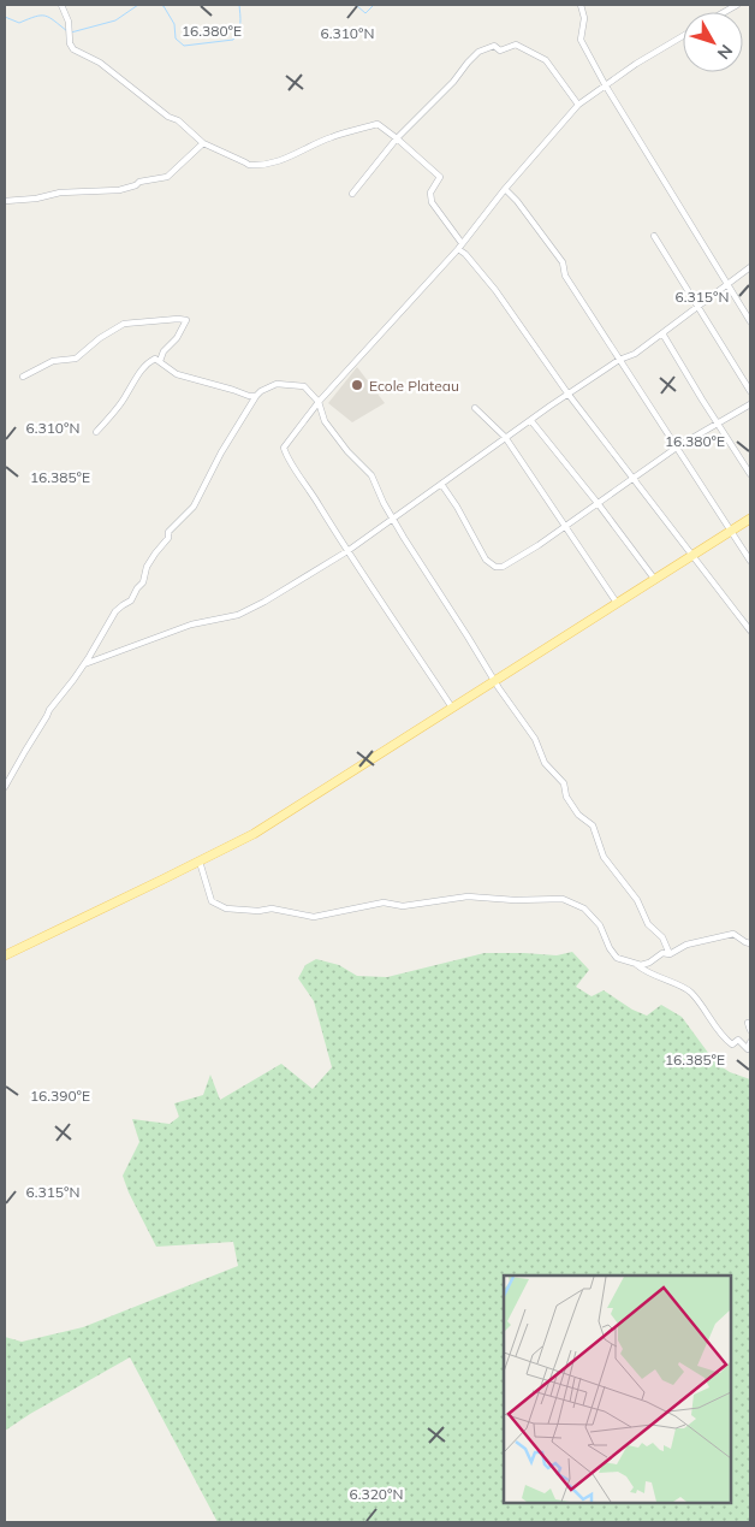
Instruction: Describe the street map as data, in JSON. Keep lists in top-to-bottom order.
{
  "places": ["Ecole Plateau"],
  "north": "bottom right",
  "coordinates": [
    "16.380°E",
    "6.310°N",
    "6.315°N",
    "16.385°E",
    "16.390°E",
    "6.320°N"
  ]
}
